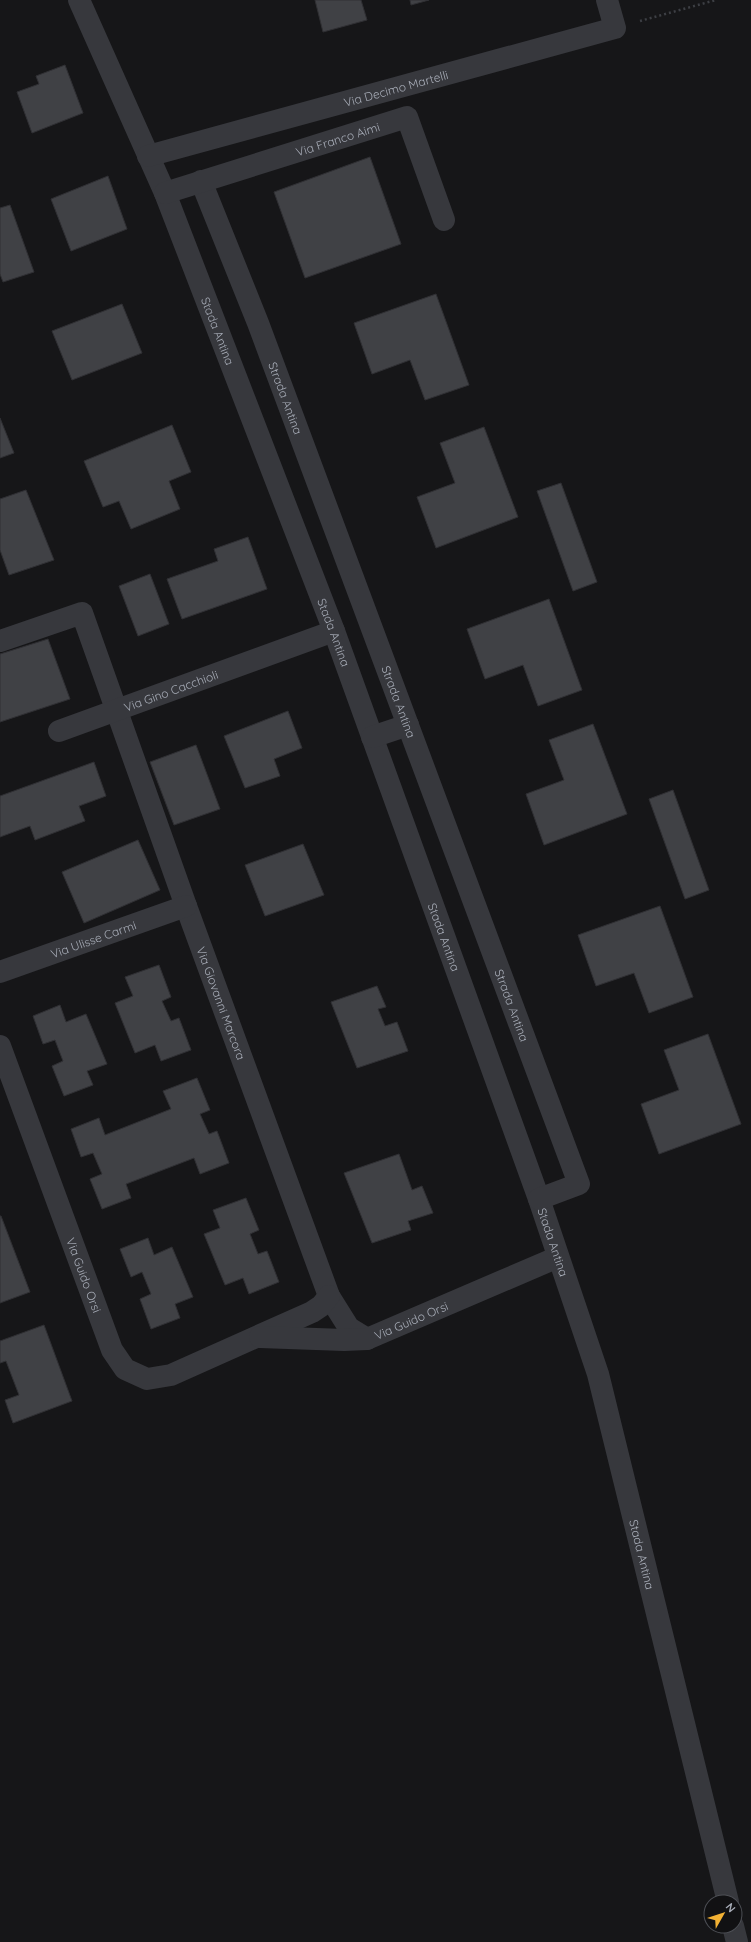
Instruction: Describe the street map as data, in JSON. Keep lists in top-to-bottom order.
{
  "streets": {
    "street": [
      "Via Decimo Martelli",
      "Via Franco Aimi",
      "Stada Antina",
      "Strada Antina",
      "Via Gino Cacchioli",
      "Via Ulisse Carmi",
      "Via Giovanni Marcora",
      "Via Guido Orsi"
    ]
  },
  "crossings": [
    ["Via Decimo Martelli", "Stada Antina"],
    ["Via Franco Aimi", "Stada Antina"],
    ["Via Franco Aimi", "Strada Antina"],
    ["Stada Antina", "Strada Antina"],
    ["Stada Antina", "Via Gino Cacchioli"],
    ["Stada Antina", "Via Guido Orsi"],
    ["Via Gino Cacchioli", "Via Giovanni Marcora"],
    ["Via Ulisse Carmi", "Via Giovanni Marcora"],
    ["Via Giovanni Marcora", "Via Guido Orsi"]
  ],
  "north": "top right"
}
